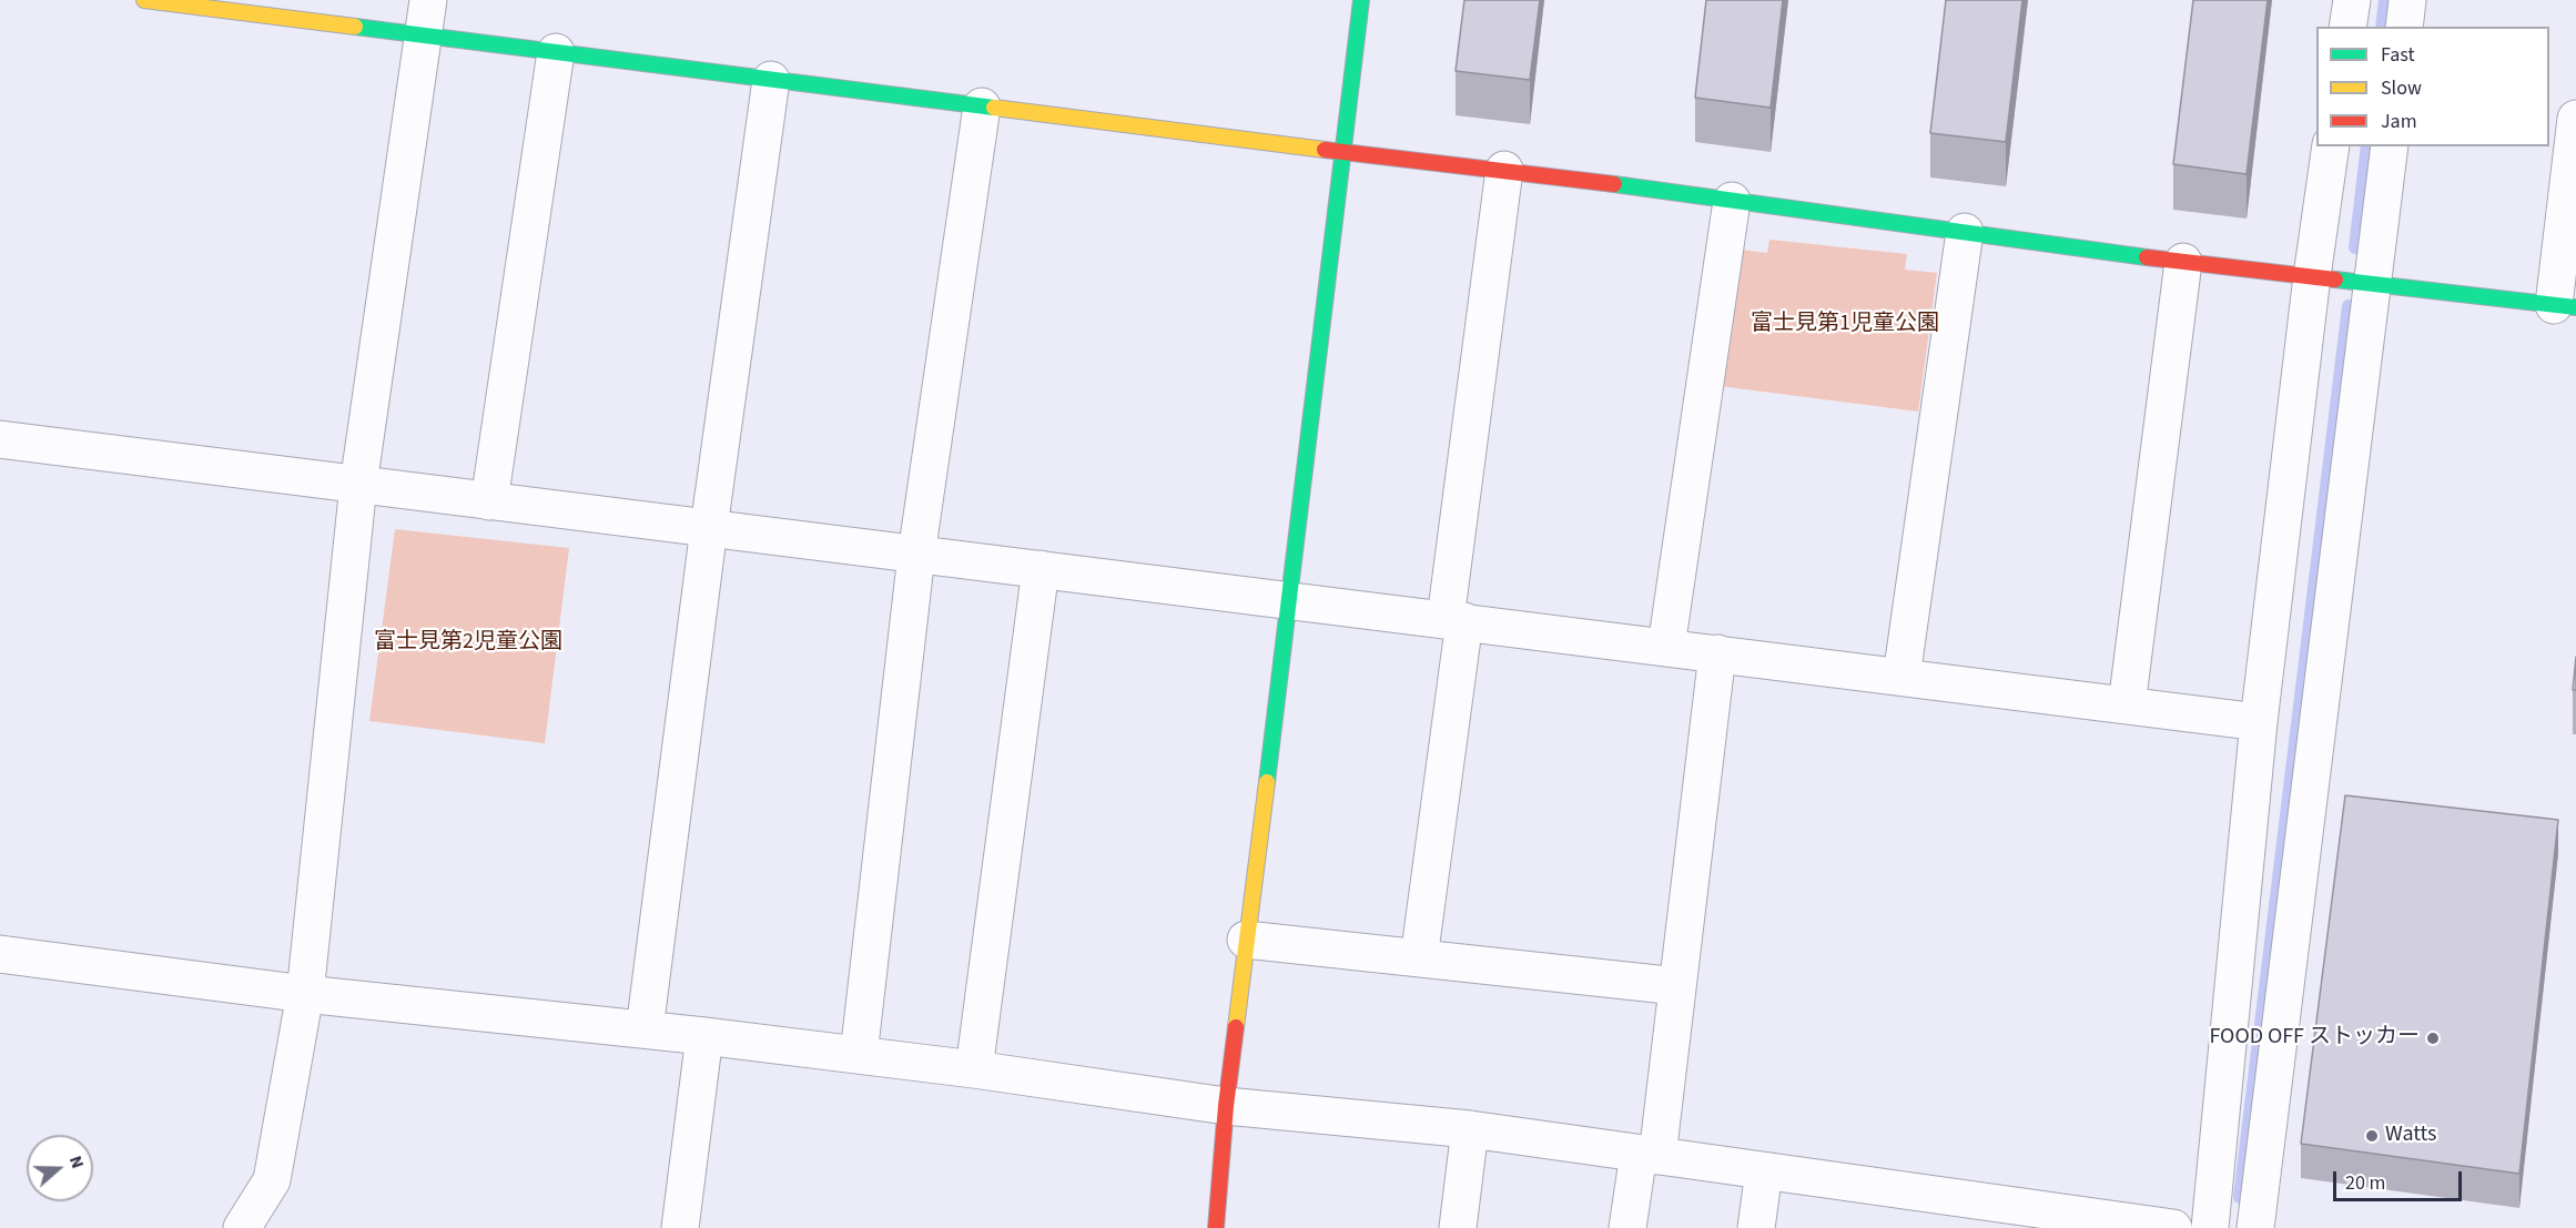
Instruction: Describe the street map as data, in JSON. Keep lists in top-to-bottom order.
{
  "parks": ["富士見第1児童公園", "富士見第2児童公園"],
  "places": ["FOOD OFF ストッカー", "Watts"],
  "legend": ["Fast", "Slow", "Jam"],
  "scale_bar": "20 m",
  "north": "right"
}
